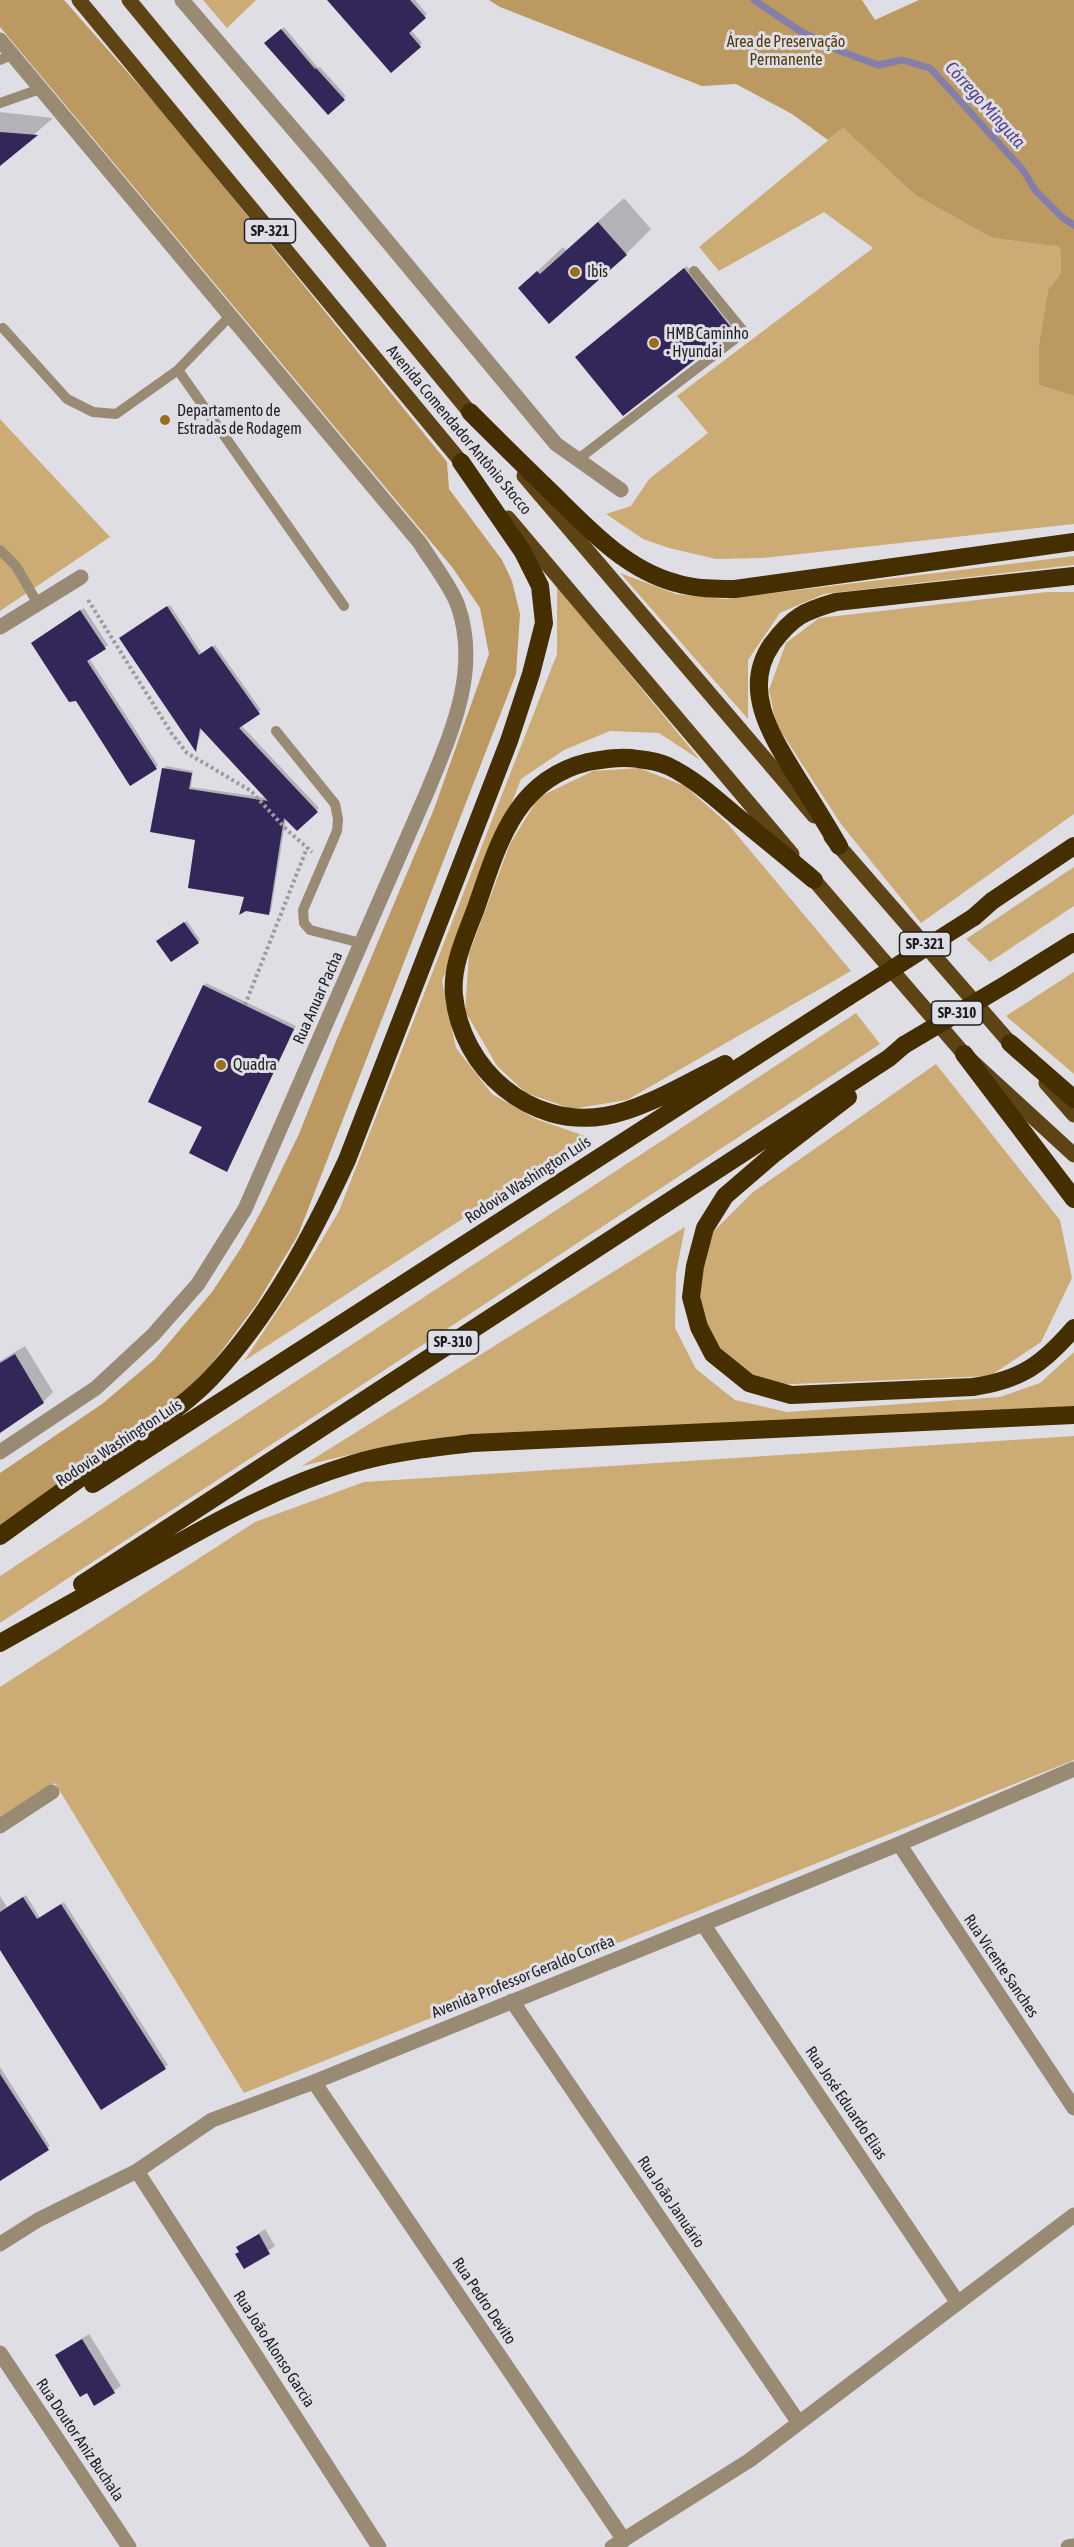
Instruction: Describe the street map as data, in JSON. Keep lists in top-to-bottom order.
{
  "streets": {
    "highway": ["SP-310", "Rodovia Washington Luís"],
    "main road": ["SP-321", "Avenida Comendador Antônio Stocco"],
    "street": [
      "Rua Anuar Pacha",
      "Rua Vicente Sanches",
      "Avenida Professor Geraldo Corrêa",
      "Rua José Eduardo Elias",
      "Rua João Januário",
      "Rua Pedro Devito",
      "Rua João Alonso Garcia",
      "Rua Doutor Aniz Buchala"
    ]
  },
  "crossings": [
    ["SP-321", "Avenida Comendador Antônio Stocco"],
    ["Rua Vicente Sanches", "Avenida Professor Geraldo Corrêa"],
    ["Avenida Professor Geraldo Corrêa", "Rua José Eduardo Elias"],
    ["Avenida Professor Geraldo Corrêa", "Rua João Januário"],
    ["Avenida Professor Geraldo Corrêa", "Rua Pedro Devito"],
    ["Avenida Professor Geraldo Corrêa", "Rua João Alonso Garcia"]
  ],
  "water": ["Córrego Minguta"],
  "parks": ["Área de Preservação Permanente"],
  "places": [
    "Ibis",
    "HMB Caminho - Hyundai",
    "Departamento de Estradas de Rodagem",
    "Quadra"
  ]
}
